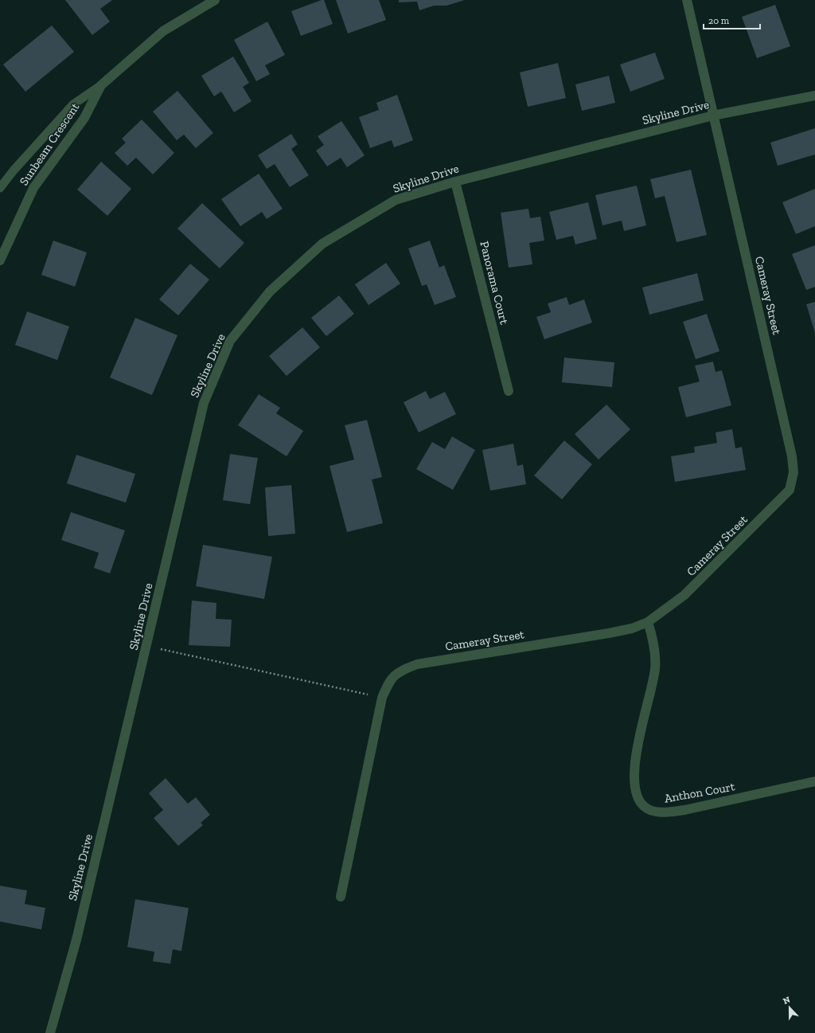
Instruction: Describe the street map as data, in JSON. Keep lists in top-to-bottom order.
{
  "streets": {
    "street": [
      "Skyline Drive",
      "Sunbeam Crescent",
      "Panorama Court",
      "Cameray Street",
      "Anthon Court"
    ]
  },
  "crossings": [
    ["Skyline Drive", "Panorama Court"],
    ["Skyline Drive", "Cameray Street"],
    ["Cameray Street", "Anthon Court"]
  ],
  "scale_bar": "20 m",
  "north": "top"
}
